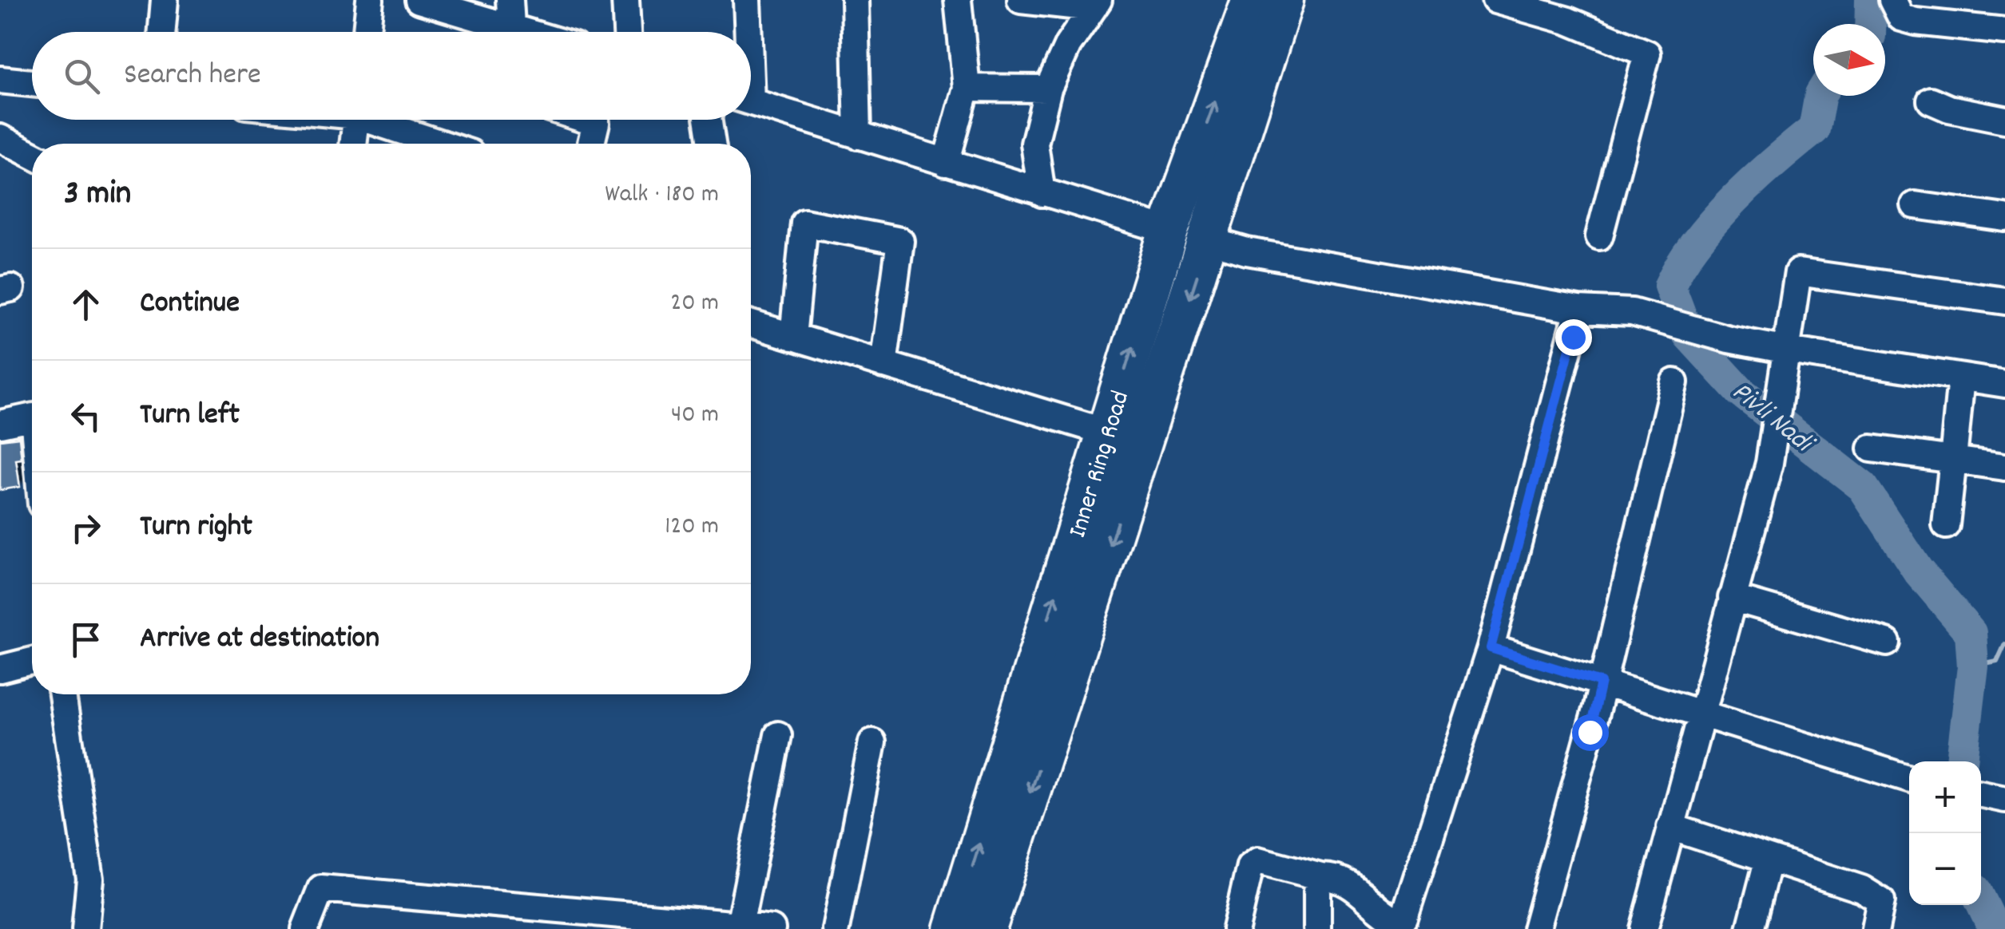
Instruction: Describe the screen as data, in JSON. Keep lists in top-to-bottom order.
{
  "streets": {
    "highway": ["Inner Ring Road"]
  },
  "water": ["Pivli Nadi"],
  "north": "right",
  "page": {
    "search": "Search here",
    "heading": ["3 min", "Walk · 180 m"],
    "list": [
      ["Continue", "20 m"],
      ["Turn left", "40 m"],
      ["Turn right", "120 m"],
      "Arrive at destination"
    ],
    "map_buttons": ["+", "−"]
  }
}
